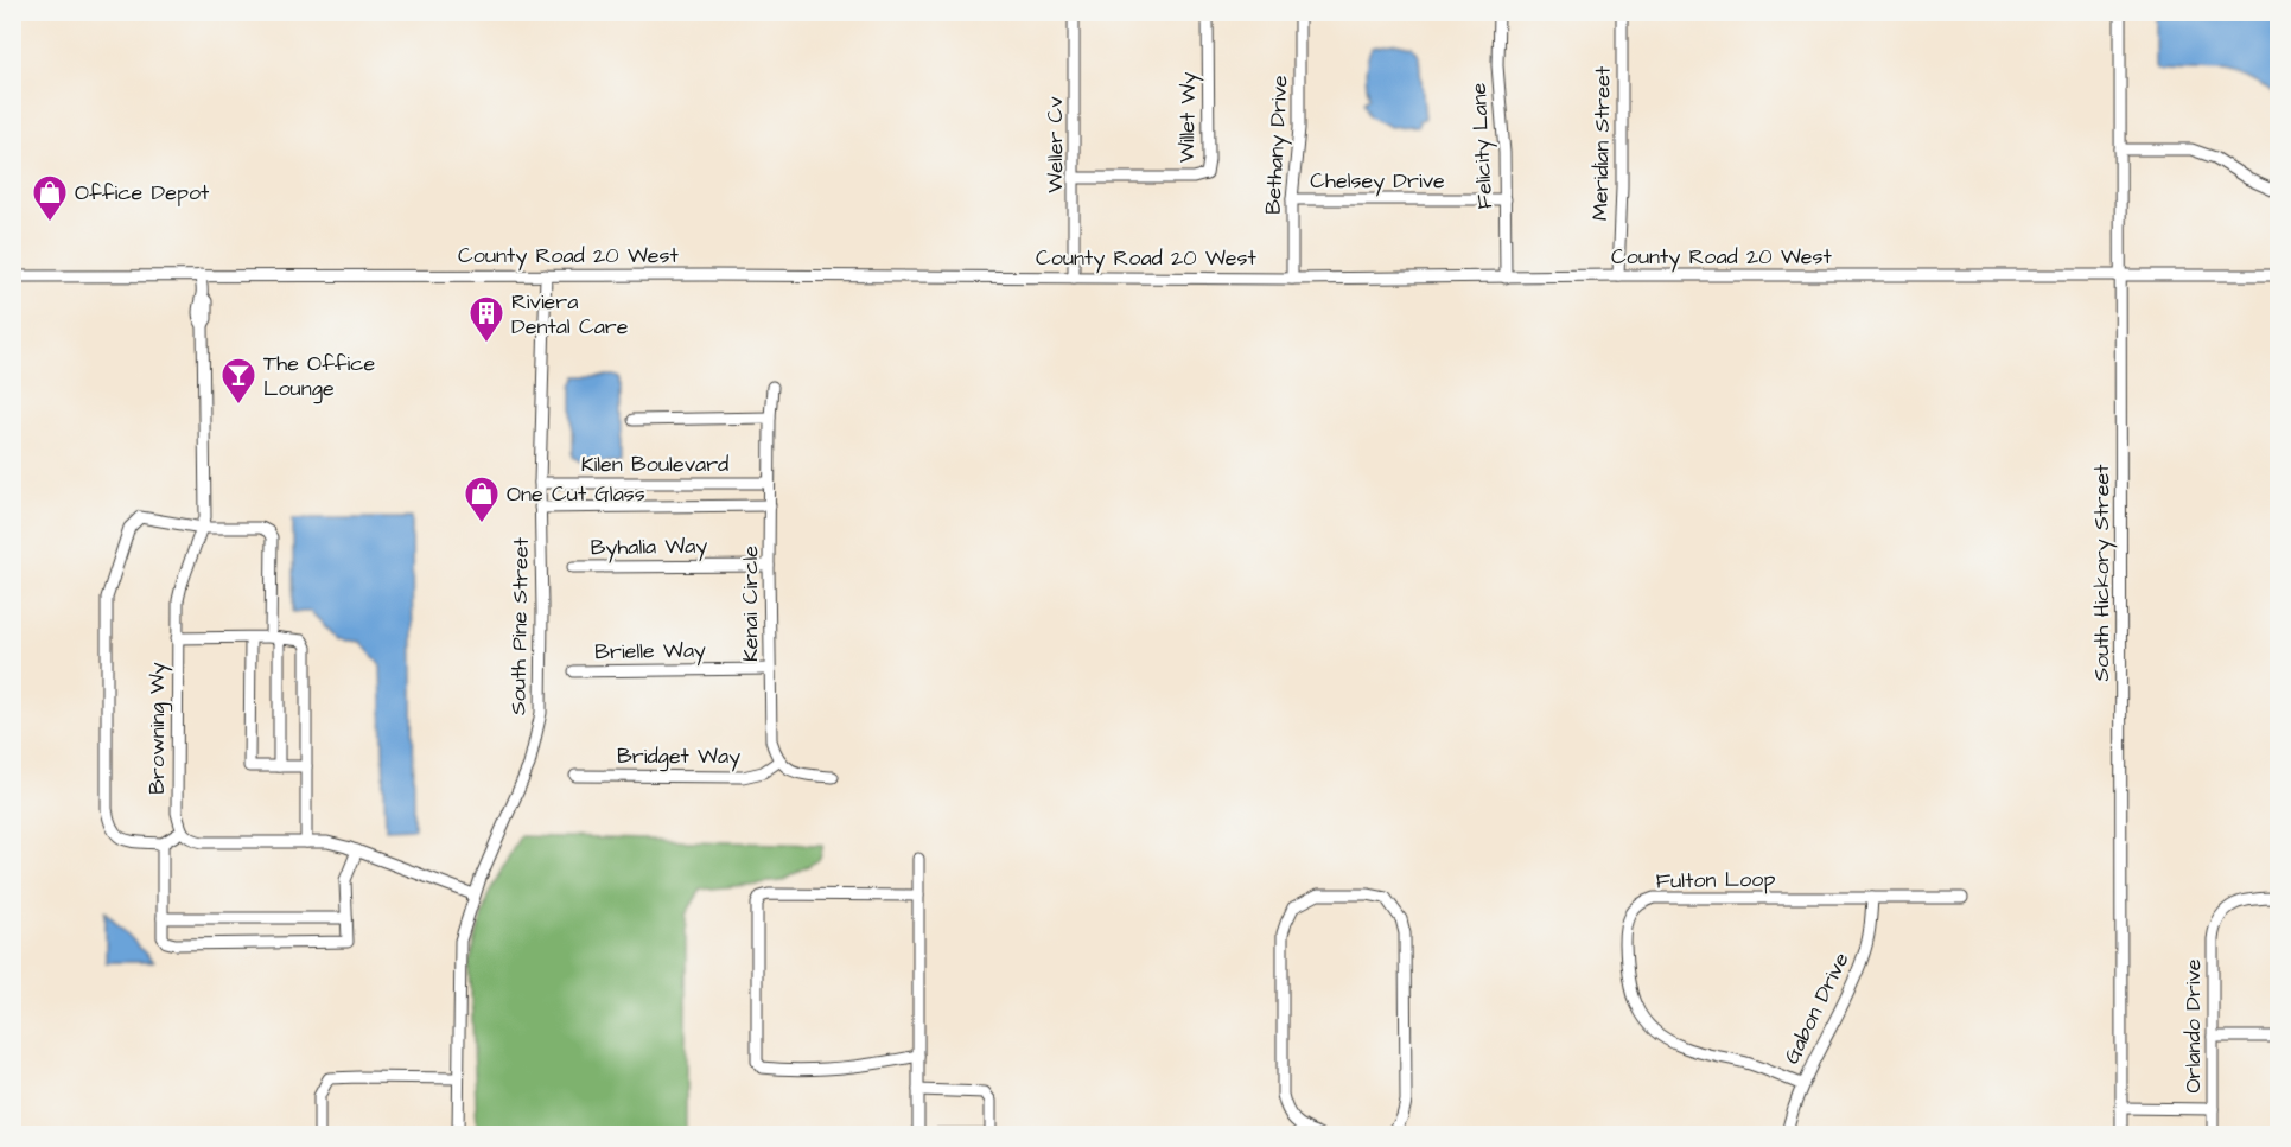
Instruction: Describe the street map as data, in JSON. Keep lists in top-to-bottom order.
{
  "streets": {
    "street": [
      "Willet Wy",
      "Meridian Street",
      "Weller Cv",
      "Bethany Drive",
      "Felicity Lane",
      "Chelsey Drive",
      "County Road 20 West",
      "Kilen Boulevard",
      "Byhalia Way",
      "South Hickory Street",
      "Kenai Circle",
      "South Pine Street",
      "Brielle Way",
      "Browning Wy",
      "Bridget Way",
      "Fulton Loop",
      "Gabon Drive",
      "Orlando Drive"
    ]
  },
  "crossings": [
    ["Willet Wy", "Weller Cv"],
    ["Meridian Street", "County Road 20 West"],
    ["Weller Cv", "County Road 20 West"],
    ["Bethany Drive", "Chelsey Drive"],
    ["Bethany Drive", "County Road 20 West"],
    ["Felicity Lane", "Chelsey Drive"],
    ["Felicity Lane", "County Road 20 West"],
    ["County Road 20 West", "South Hickory Street"],
    ["County Road 20 West", "South Pine Street"],
    ["County Road 20 West", "Browning Wy"],
    ["Kilen Boulevard", "Kenai Circle"],
    ["Kilen Boulevard", "South Pine Street"],
    ["Byhalia Way", "Kenai Circle"],
    ["South Hickory Street", "Orlando Drive"],
    ["Kenai Circle", "Brielle Way"],
    ["Kenai Circle", "Bridget Way"],
    ["Fulton Loop", "Gabon Drive"]
  ],
  "places": {
    "shop": ["Office Depot", "One Cut Glass"],
    "building": ["Riviera Dental Care"],
    "bar": ["The Office Lounge"]
  }
}
